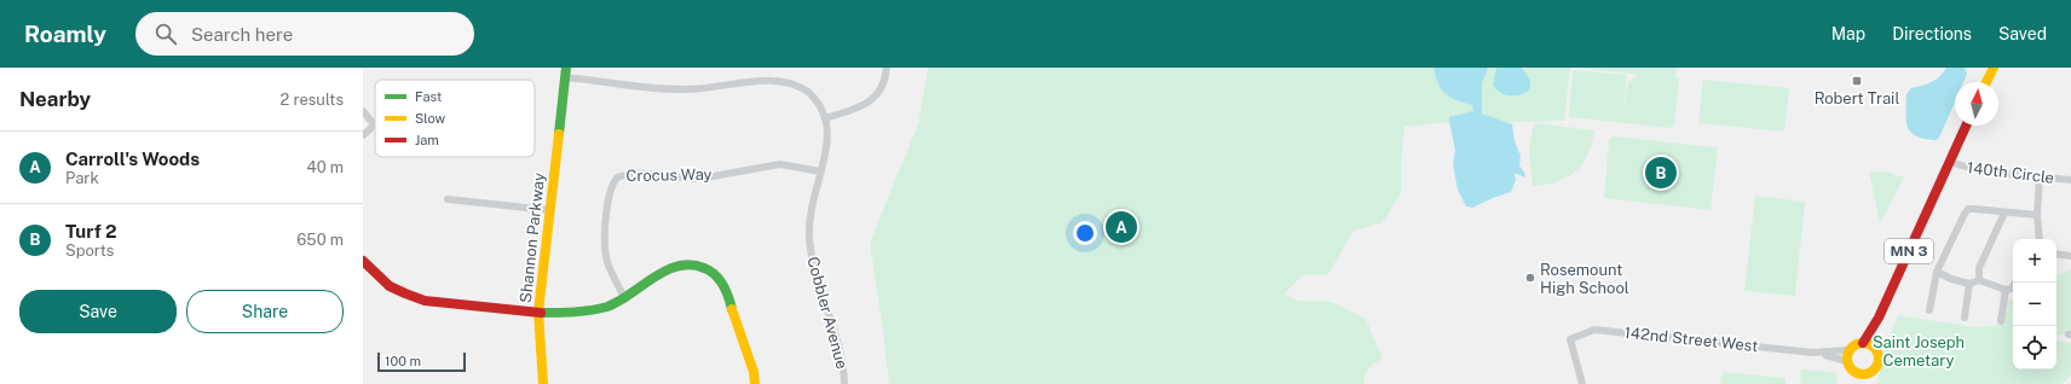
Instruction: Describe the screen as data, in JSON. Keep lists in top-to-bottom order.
{
  "streets": {
    "street": [
      "140th Circle",
      "Crocus Way",
      "Shannon Parkway",
      "MN 3",
      "Cobbler Avenue",
      "142nd Street West"
    ]
  },
  "crossings": [
    ["140th Circle", "MN 3"],
    ["Crocus Way", "Cobbler Avenue"],
    ["Shannon Parkway", "Cobbler Avenue"]
  ],
  "parks": ["Saint Joseph Cemetary"],
  "places": {
    "transit": ["Robert Trail"],
    "other": ["Rosemount High School"]
  },
  "legend": ["Fast", "Slow", "Jam"],
  "scale_bar": "100 m",
  "north": "top",
  "page": {
    "header": "Roamly",
    "search": "Search here",
    "nav": ["Map", "Directions", "Saved"],
    "heading": ["Nearby", "2 results"],
    "list": [
      {
        "mark": "A",
        "name": "Carroll's Woods",
        "note": "Park",
        "value": "40 m"
      },
      {
        "mark": "B",
        "name": "Turf 2",
        "note": "Sports",
        "value": "650 m"
      }
    ],
    "pins": ["B", "A"],
    "map_buttons": ["+", "−"],
    "buttons": ["Save", "Share"],
    "scale": "100 m"
  }
}
